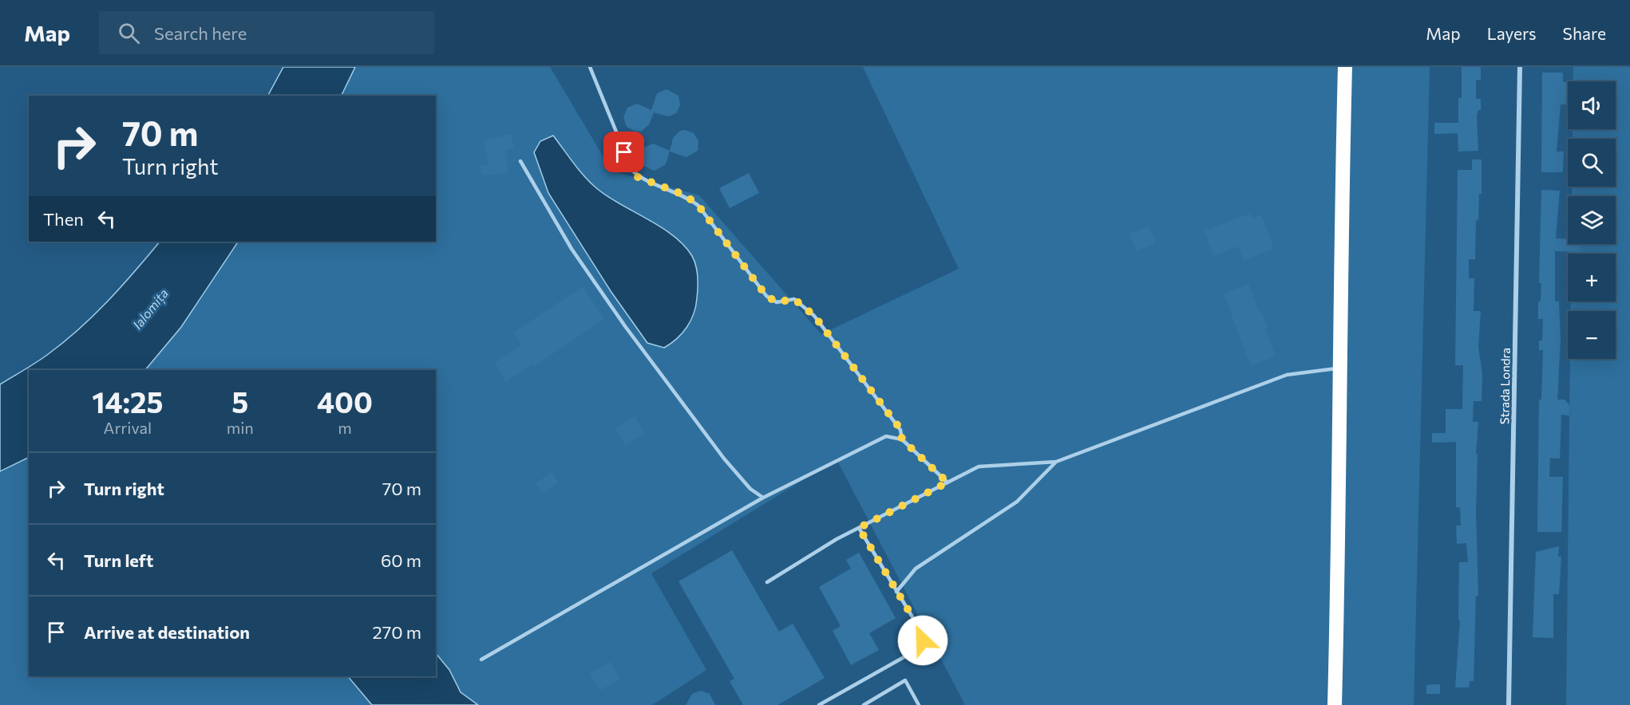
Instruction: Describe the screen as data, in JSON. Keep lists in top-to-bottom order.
{
  "streets": {
    "street": ["Strada Londra"]
  },
  "water": ["Ialomița"],
  "page": {
    "header": "Map",
    "search": "Search here",
    "nav": ["Map", "Layers", "Share"],
    "map_buttons": ["+", "−"],
    "turn": ["70 m", "Turn right"],
    "then": "Then",
    "eta": [
      "14:25",
      "Arrival",
      "5",
      "min",
      "400",
      "m"
    ],
    "list": [
      {
        "name": "Turn right",
        "value": "70 m"
      },
      {
        "name": "Turn left",
        "value": "60 m"
      },
      {
        "name": "Arrive at destination",
        "value": "270 m"
      }
    ]
  }
}
